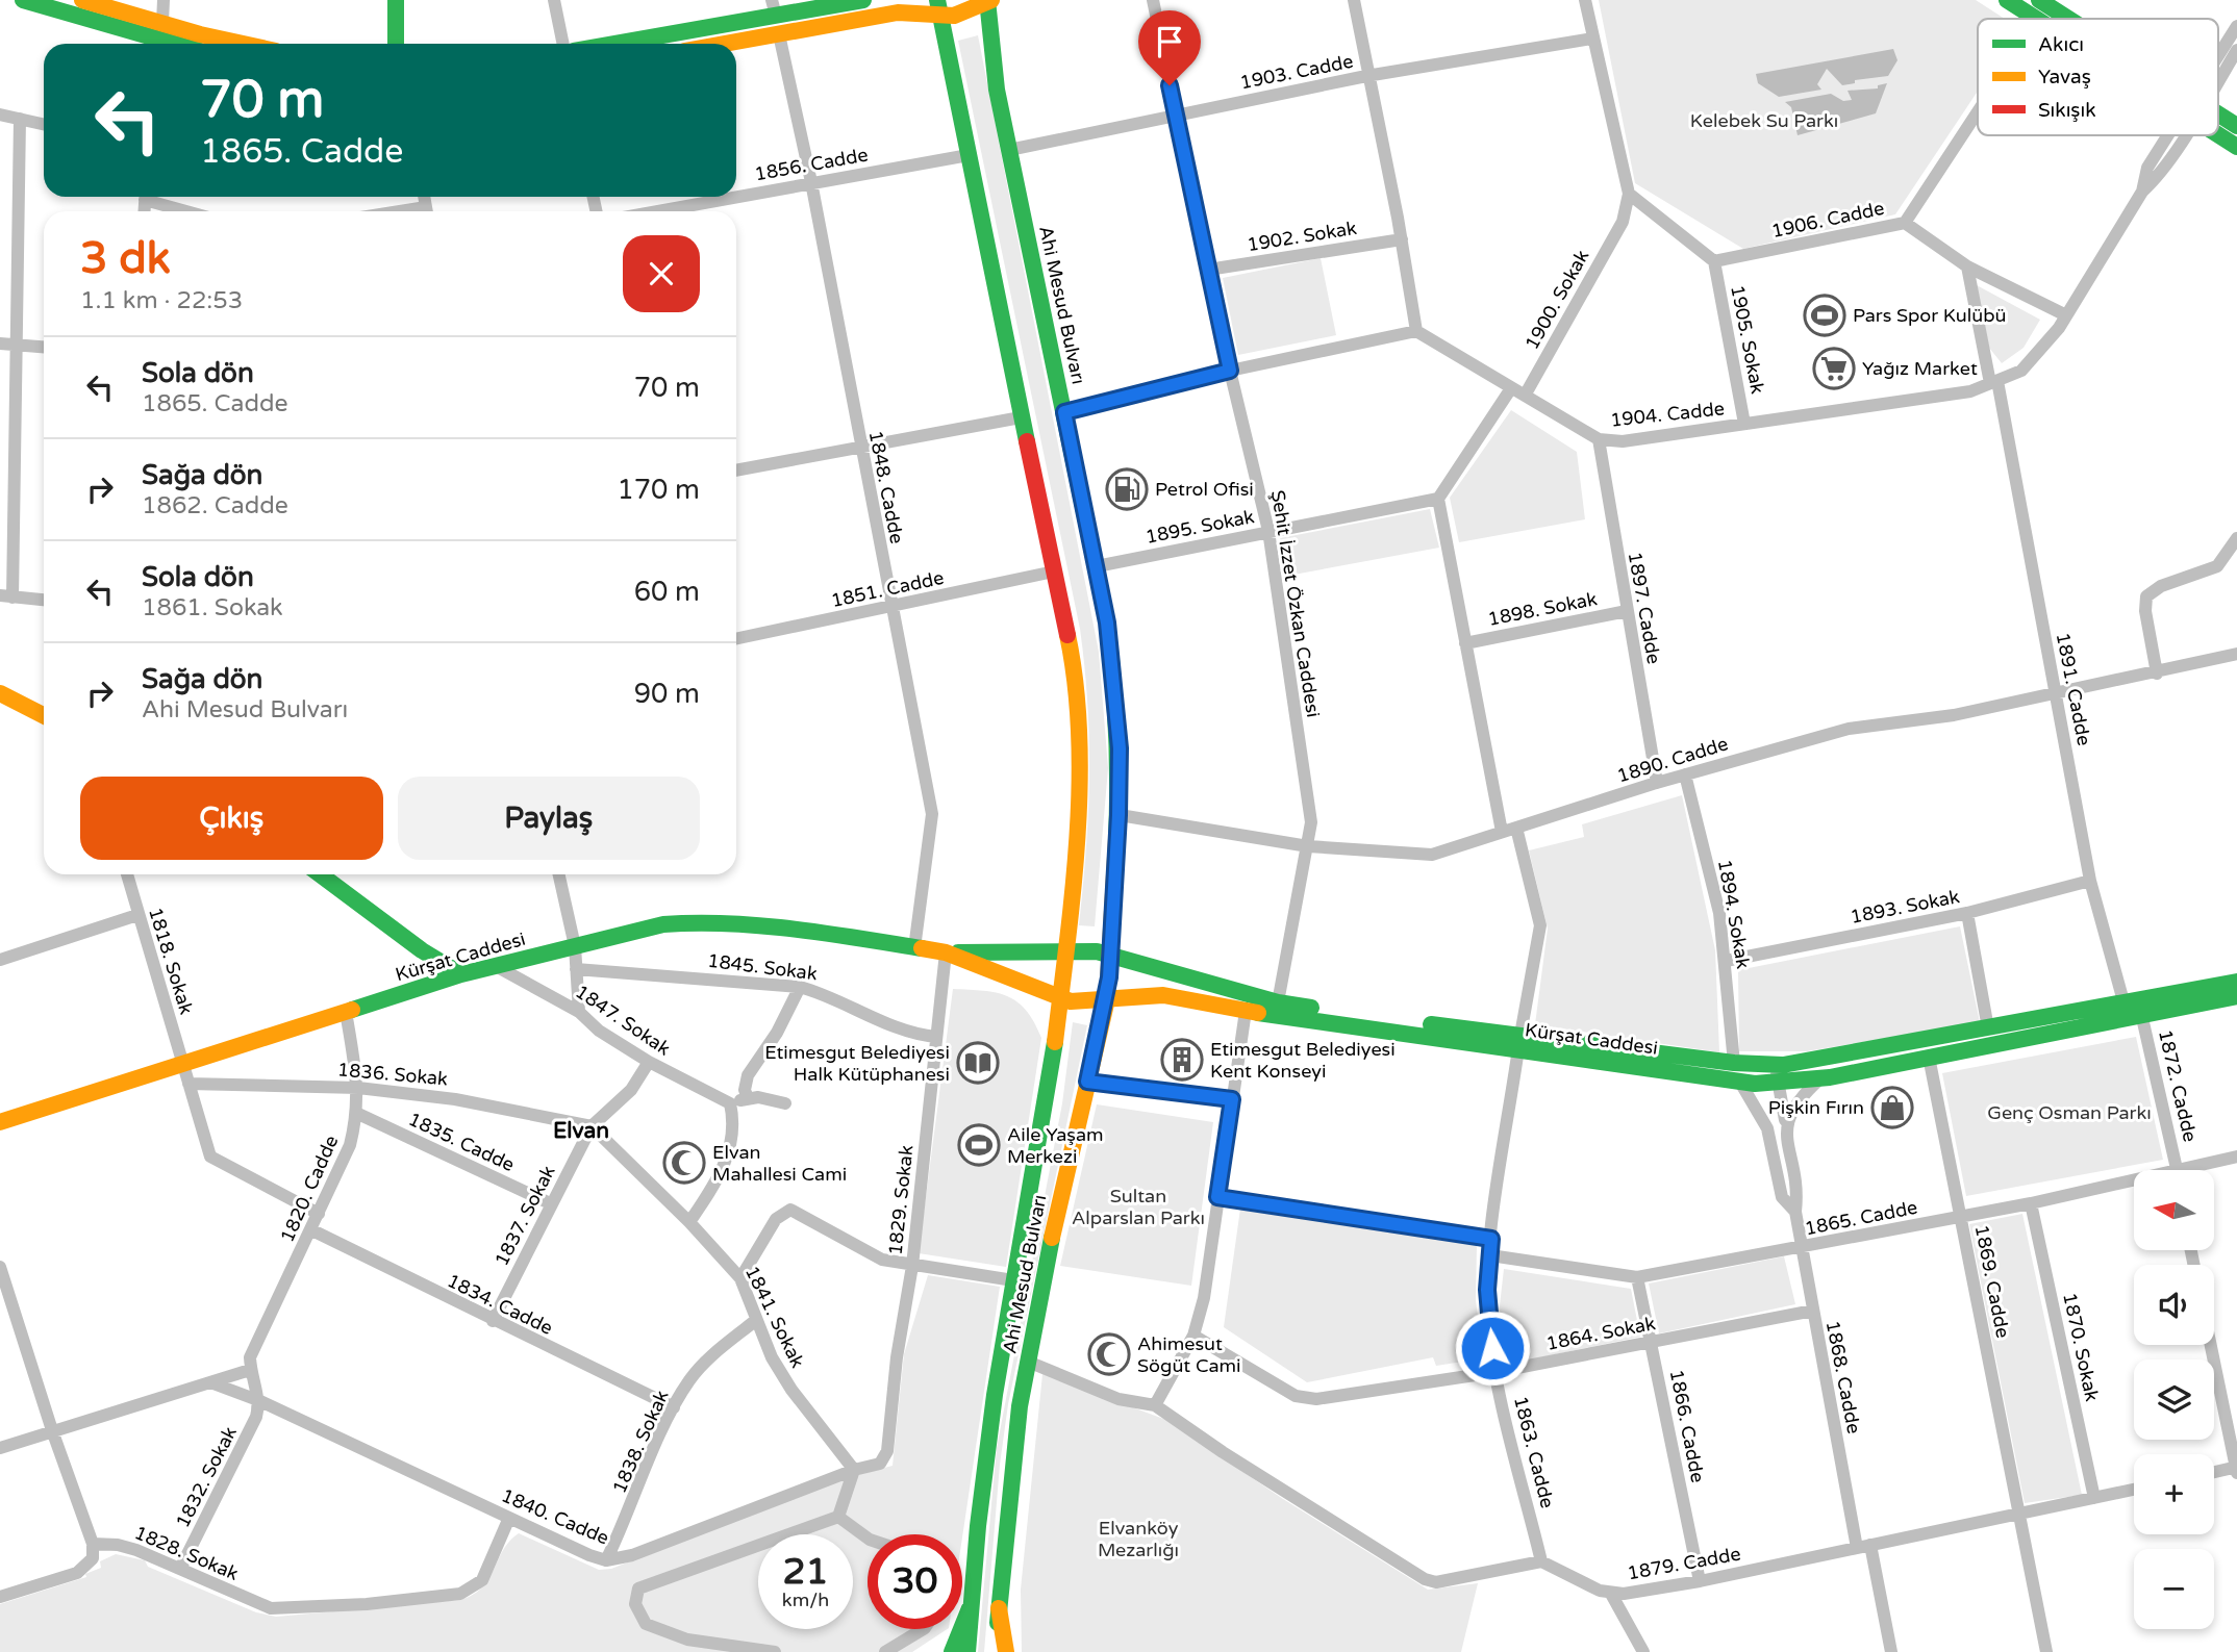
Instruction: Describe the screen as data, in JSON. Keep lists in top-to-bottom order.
{
  "streets": {
    "main road": ["Ahi Mesud Bulvarı", "Kürşat Caddesi"],
    "street": [
      "1903. Cadde",
      "1856. Cadde",
      "1906. Cadde",
      "1902. Sokak",
      "1900. Sokak",
      "1905. Sokak",
      "1904. Cadde",
      "1848. Cadde",
      "1895. Sokak",
      "1851. Cadde",
      "Şehit İzzet Özkan Caddesi",
      "1897. Cadde",
      "1898. Sokak",
      "1891. Cadde",
      "1890. Cadde",
      "1893. Sokak",
      "1894. Sokak",
      "1818. Sokak",
      "1845. Sokak",
      "1847. Sokak",
      "1836. Sokak",
      "1872. Cadde",
      "1835. Cadde",
      "1820. Cadde",
      "1829. Sokak",
      "1837. Sokak",
      "1865. Cadde",
      "1869. Cadde",
      "1834. Cadde",
      "1841. Sokak",
      "1864. Sokak",
      "1870. Sokak",
      "1868. Cadde",
      "1866. Cadde",
      "1838. Sokak",
      "1863. Cadde",
      "1832. Sokak",
      "1840. Cadde",
      "1828. Sokak",
      "1879. Cadde"
    ]
  },
  "crossings": [
    ["1903. Cadde", "Ahi Mesud Bulvarı"],
    ["1903. Cadde", "Şehit İzzet Özkan Caddesi"],
    ["1856. Cadde", "Ahi Mesud Bulvarı"],
    ["1856. Cadde", "1848. Cadde"],
    ["1906. Cadde", "1905. Sokak"],
    ["1902. Sokak", "Şehit İzzet Özkan Caddesi"],
    ["1900. Sokak", "1904. Cadde"],
    ["Ahi Mesud Bulvarı", "1895. Sokak"],
    ["Ahi Mesud Bulvarı", "1851. Cadde"],
    ["Ahi Mesud Bulvarı", "1890. Cadde"],
    ["Ahi Mesud Bulvarı", "Kürşat Caddesi"],
    ["1905. Sokak", "1904. Cadde"],
    ["1904. Cadde", "1897. Cadde"],
    ["1904. Cadde", "1891. Cadde"],
    ["1848. Cadde", "1851. Cadde"],
    ["1848. Cadde", "Kürşat Caddesi"],
    ["1895. Sokak", "Şehit İzzet Özkan Caddesi"],
    ["Şehit İzzet Özkan Caddesi", "1890. Cadde"],
    ["Şehit İzzet Özkan Caddesi", "Kürşat Caddesi"],
    ["1897. Cadde", "1898. Sokak"],
    ["1897. Cadde", "1890. Cadde"],
    ["1891. Cadde", "1890. Cadde"],
    ["1891. Cadde", "1893. Sokak"],
    ["1891. Cadde", "Kürşat Caddesi"],
    ["1891. Cadde", "1872. Cadde"],
    ["1890. Cadde", "1894. Sokak"],
    ["1893. Sokak", "1894. Sokak"],
    ["1894. Sokak", "Kürşat Caddesi"],
    ["Kürşat Caddesi", "1818. Sokak"],
    ["Kürşat Caddesi", "1847. Sokak"],
    ["Kürşat Caddesi", "1872. Cadde"],
    ["Kürşat Caddesi", "1820. Cadde"],
    ["Kürşat Caddesi", "1829. Sokak"],
    ["Kürşat Caddesi", "1869. Cadde"],
    ["Kürşat Caddesi", "1868. Cadde"],
    ["Kürşat Caddesi", "1863. Cadde"],
    ["1845. Sokak", "1829. Sokak"],
    ["1847. Sokak", "1837. Sokak"],
    ["1836. Sokak", "1820. Cadde"],
    ["1836. Sokak", "1837. Sokak"],
    ["1836. Sokak", "1841. Sokak"],
    ["1835. Cadde", "1820. Cadde"],
    ["1835. Cadde", "1837. Sokak"],
    ["1820. Cadde", "1834. Cadde"],
    ["1829. Sokak", "1840. Cadde"],
    ["1837. Sokak", "1834. Cadde"],
    ["1837. Sokak", "1841. Sokak"],
    ["1865. Cadde", "1869. Cadde"],
    ["1865. Cadde", "1870. Sokak"],
    ["1865. Cadde", "1868. Cadde"],
    ["1865. Cadde", "1866. Cadde"],
    ["1865. Cadde", "1863. Cadde"],
    ["1869. Cadde", "1879. Cadde"],
    ["1834. Cadde", "1838. Sokak"],
    ["1841. Sokak", "1838. Sokak"],
    ["1841. Sokak", "1840. Cadde"],
    ["1864. Sokak", "1868. Cadde"],
    ["1864. Sokak", "1866. Cadde"],
    ["1864. Sokak", "1863. Cadde"],
    ["1870. Sokak", "1879. Cadde"],
    ["1868. Cadde", "1879. Cadde"],
    ["1866. Cadde", "1879. Cadde"],
    ["1838. Sokak", "1840. Cadde"],
    ["1863. Cadde", "1879. Cadde"],
    ["1832. Sokak", "1840. Cadde"],
    ["1832. Sokak", "1828. Sokak"],
    ["1840. Cadde", "1828. Sokak"]
  ],
  "districts": ["Elvan"],
  "parks": [
    "Kelebek Su Parkı",
    "Genç Osman Parkı",
    "Sultan Alparslan Parkı",
    "Elvanköy Mezarlığı"
  ],
  "places": {
    "sports": ["Pars Spor Kulübü", "Aile Yaşam Merkezi"],
    "supermarket": ["Yağız Market"],
    "fuel station": ["Petrol Ofisi"],
    "building": ["Etimesgut Belediyesi Kent Konseyi"],
    "library": ["Etimesgut Belediyesi Halk Kütüphanesi"],
    "shop": ["Pişkin Fırın"],
    "mosque": ["Elvan Mahallesi Cami", "Ahimesut Sögüt Cami"]
  },
  "legend": ["Akıcı", "Yavaş", "Sıkışık"],
  "north": "left",
  "page": {
    "turn": ["70 m", "1865. Cadde"],
    "heading": ["3 dk", "1.1 km · 22:53"],
    "list": [
      {
        "name": "Sola dön",
        "note": "1865. Cadde",
        "value": "70 m"
      },
      {
        "name": "Sağa dön",
        "note": "1862. Cadde",
        "value": "170 m"
      },
      {
        "name": "Sola dön",
        "note": "1861. Sokak",
        "value": "60 m"
      },
      {
        "name": "Sağa dön",
        "note": "Ahi Mesud Bulvarı",
        "value": "90 m"
      }
    ],
    "buttons": ["Çıkış", "Paylaş"],
    "map_buttons": ["+", "−"],
    "speed": "21 km/h",
    "limit": "30"
  }
}
